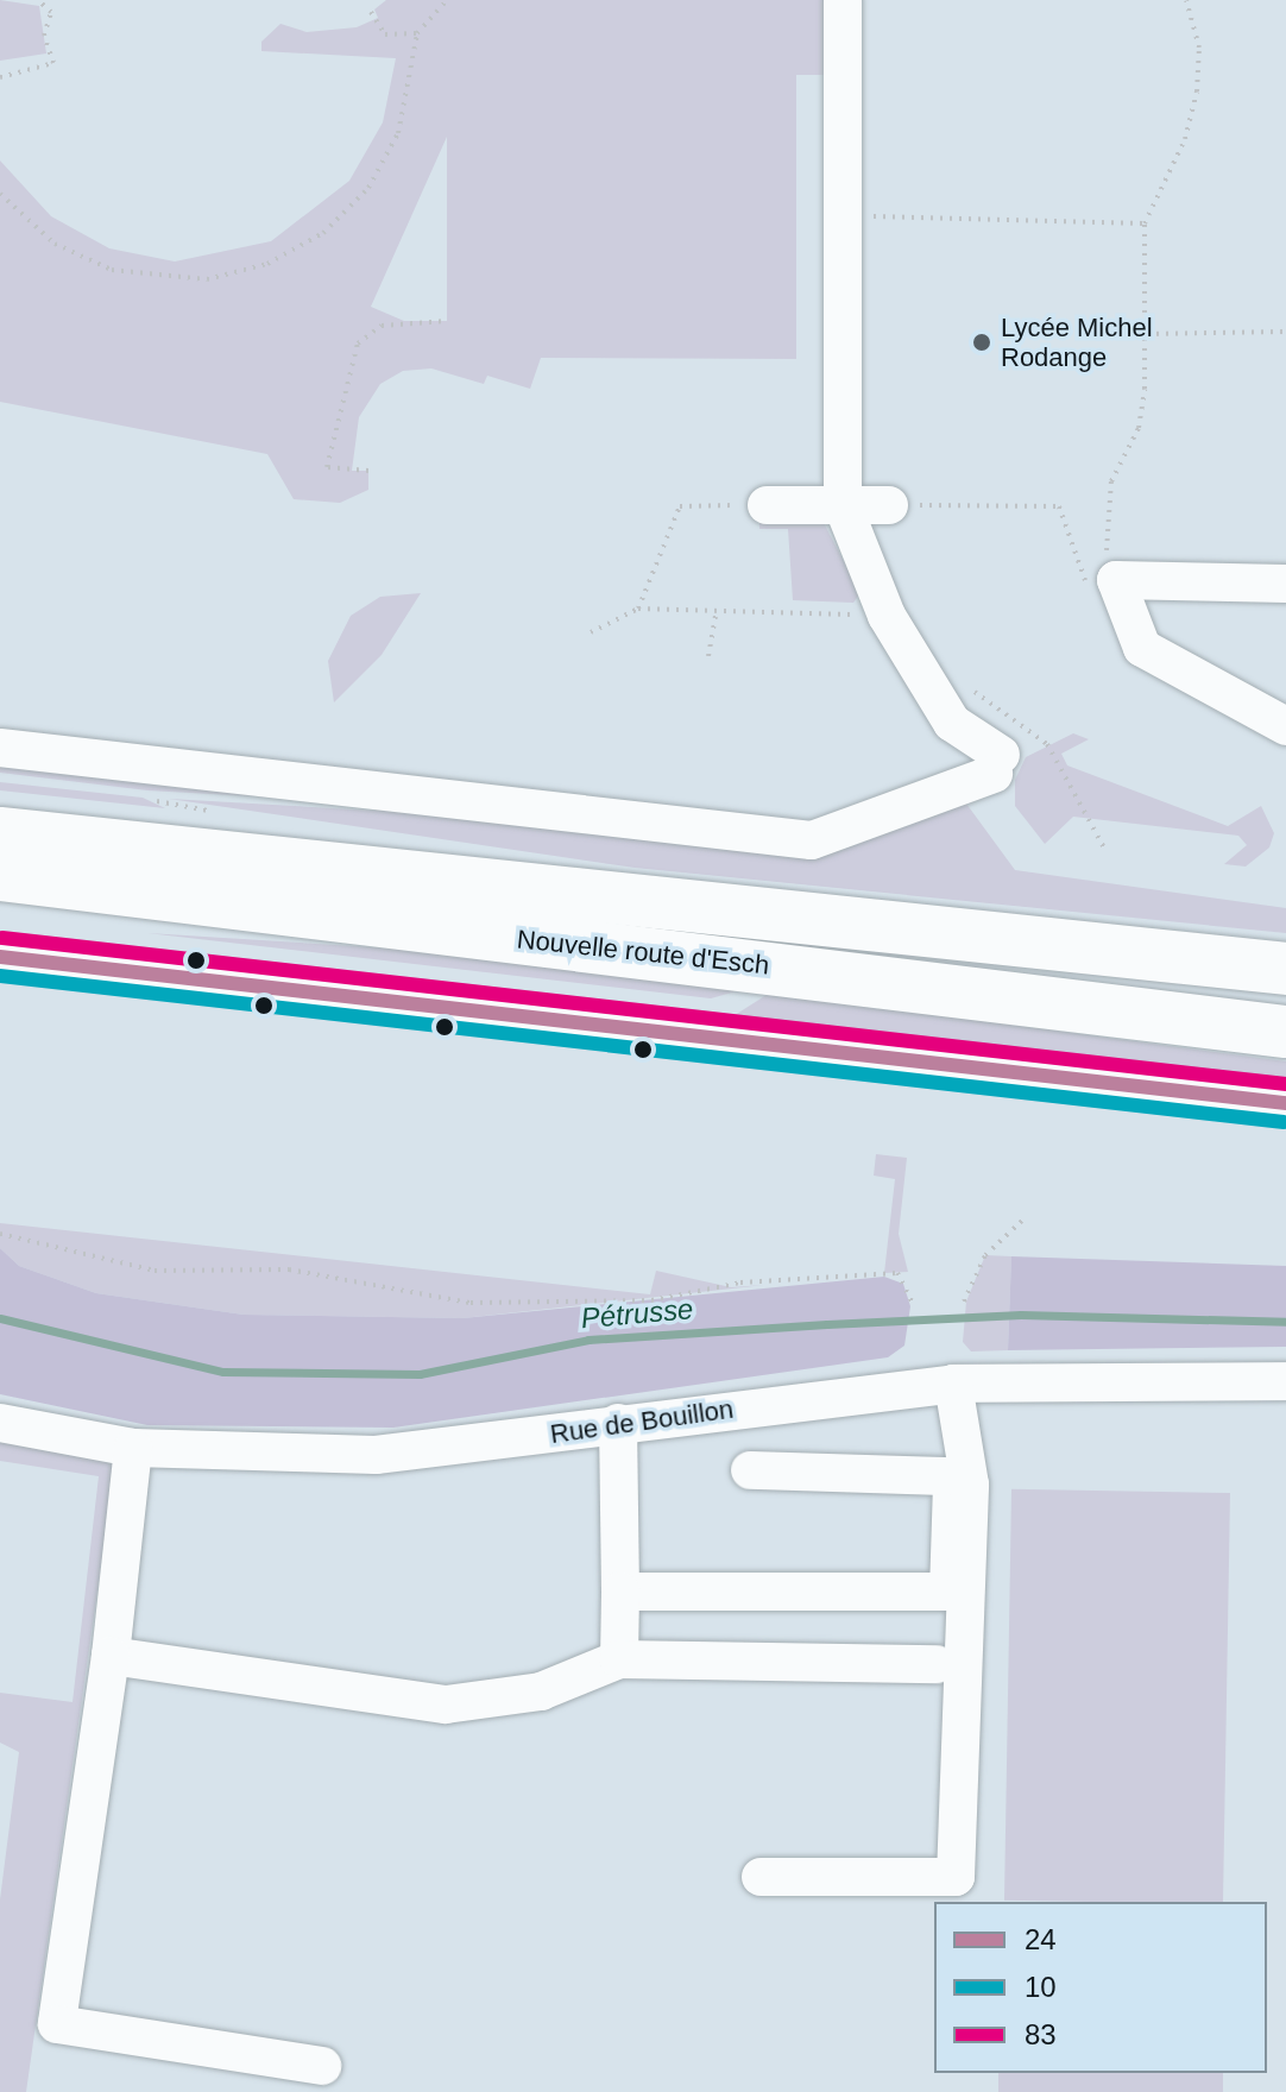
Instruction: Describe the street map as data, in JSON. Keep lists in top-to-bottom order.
{
  "streets": {
    "highway": ["Nouvelle route d'Esch"],
    "street": ["Rue de Bouillon"]
  },
  "water": ["Pétrusse"],
  "places": ["Lycée Michel Rodange"],
  "lines": ["transit line 83", "transit line 24", "transit line 10"],
  "legend": ["24", "10", "83"]
}
